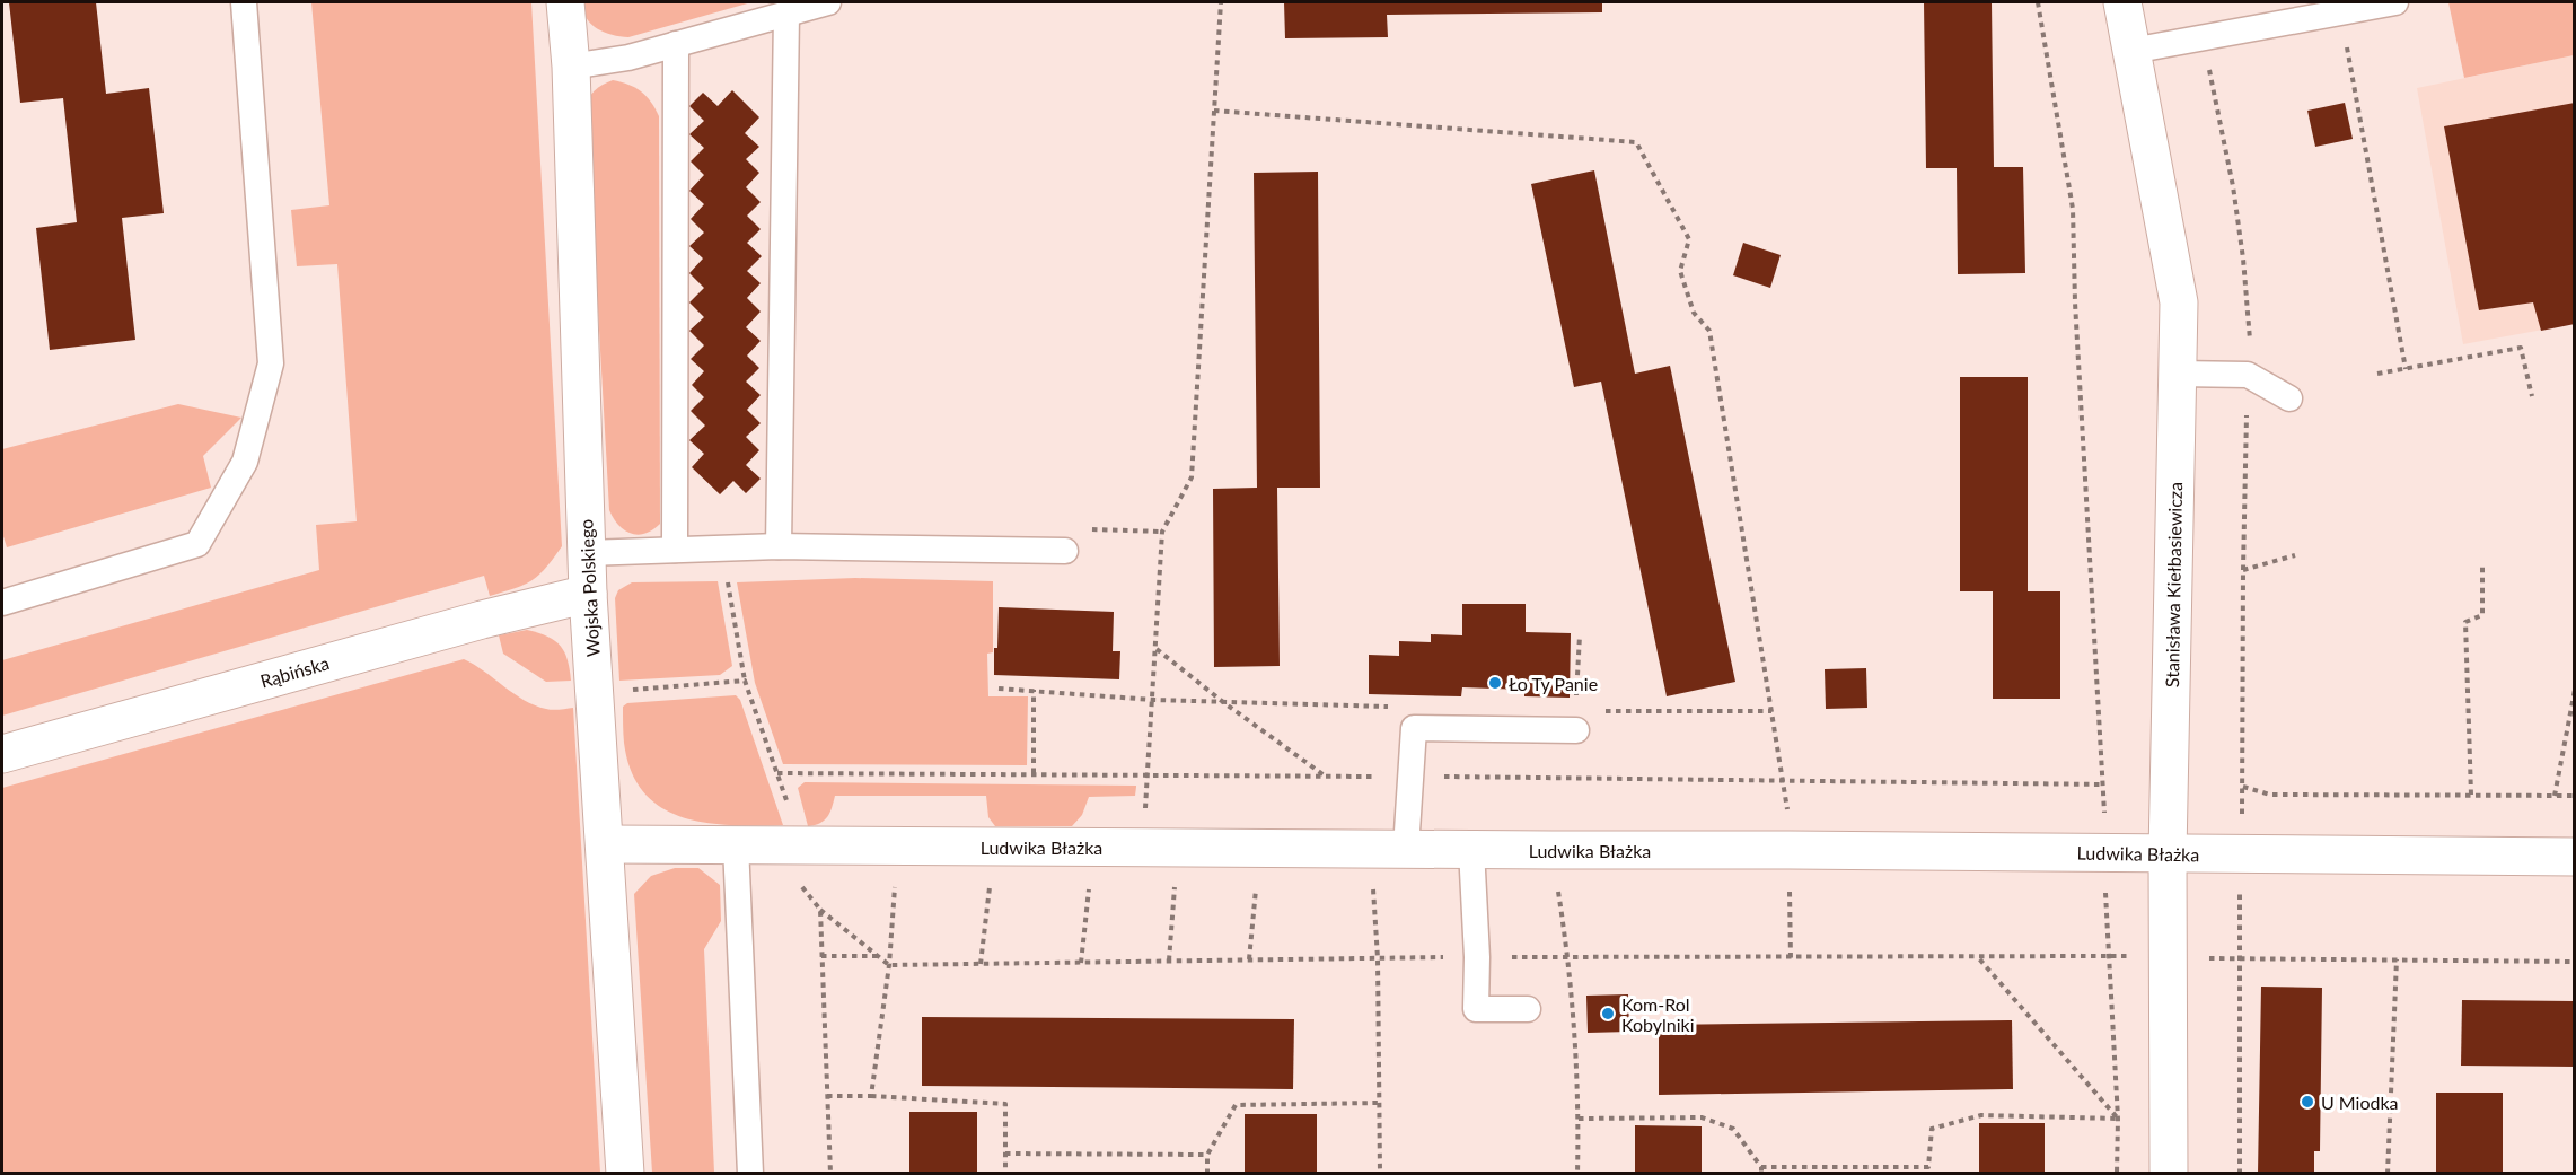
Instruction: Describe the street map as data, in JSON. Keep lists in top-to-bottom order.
{
  "streets": {
    "street": [
      "Stanisława Kiełbasiewicza",
      "Wojska Polskiego",
      "Rąbińska",
      "Ludwika Błażka"
    ]
  },
  "crossings": [
    ["Stanisława Kiełbasiewicza", "Ludwika Błażka"],
    ["Wojska Polskiego", "Rąbińska"],
    ["Wojska Polskiego", "Ludwika Błażka"]
  ],
  "places": ["Ło Ty Panie", "Kom-Rol Kobylniki", "U Miodka"]
}
